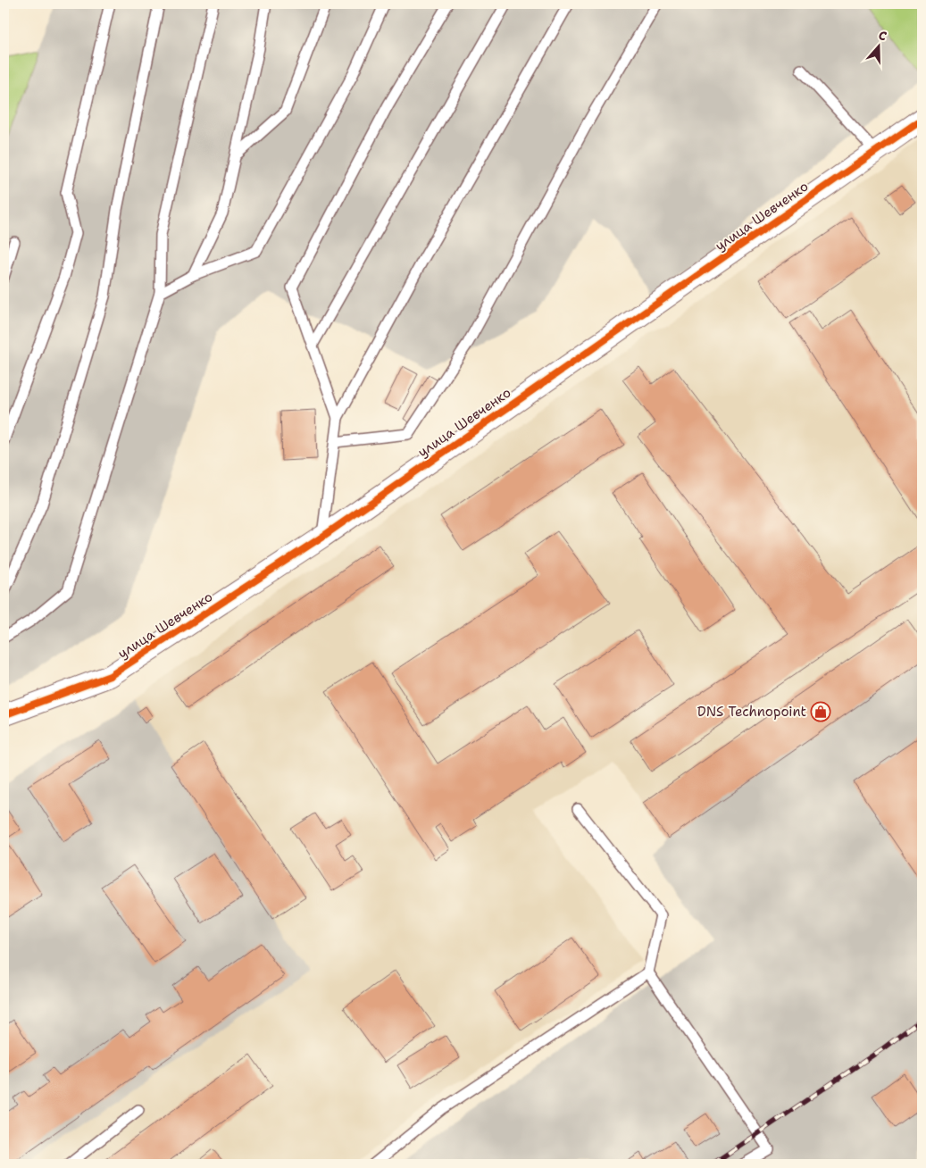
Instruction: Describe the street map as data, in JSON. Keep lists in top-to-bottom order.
{
  "streets": {
    "street": ["улица Шевченко"]
  },
  "places": {
    "shop": ["DNS Technopoint"]
  },
  "north": "top"
}
